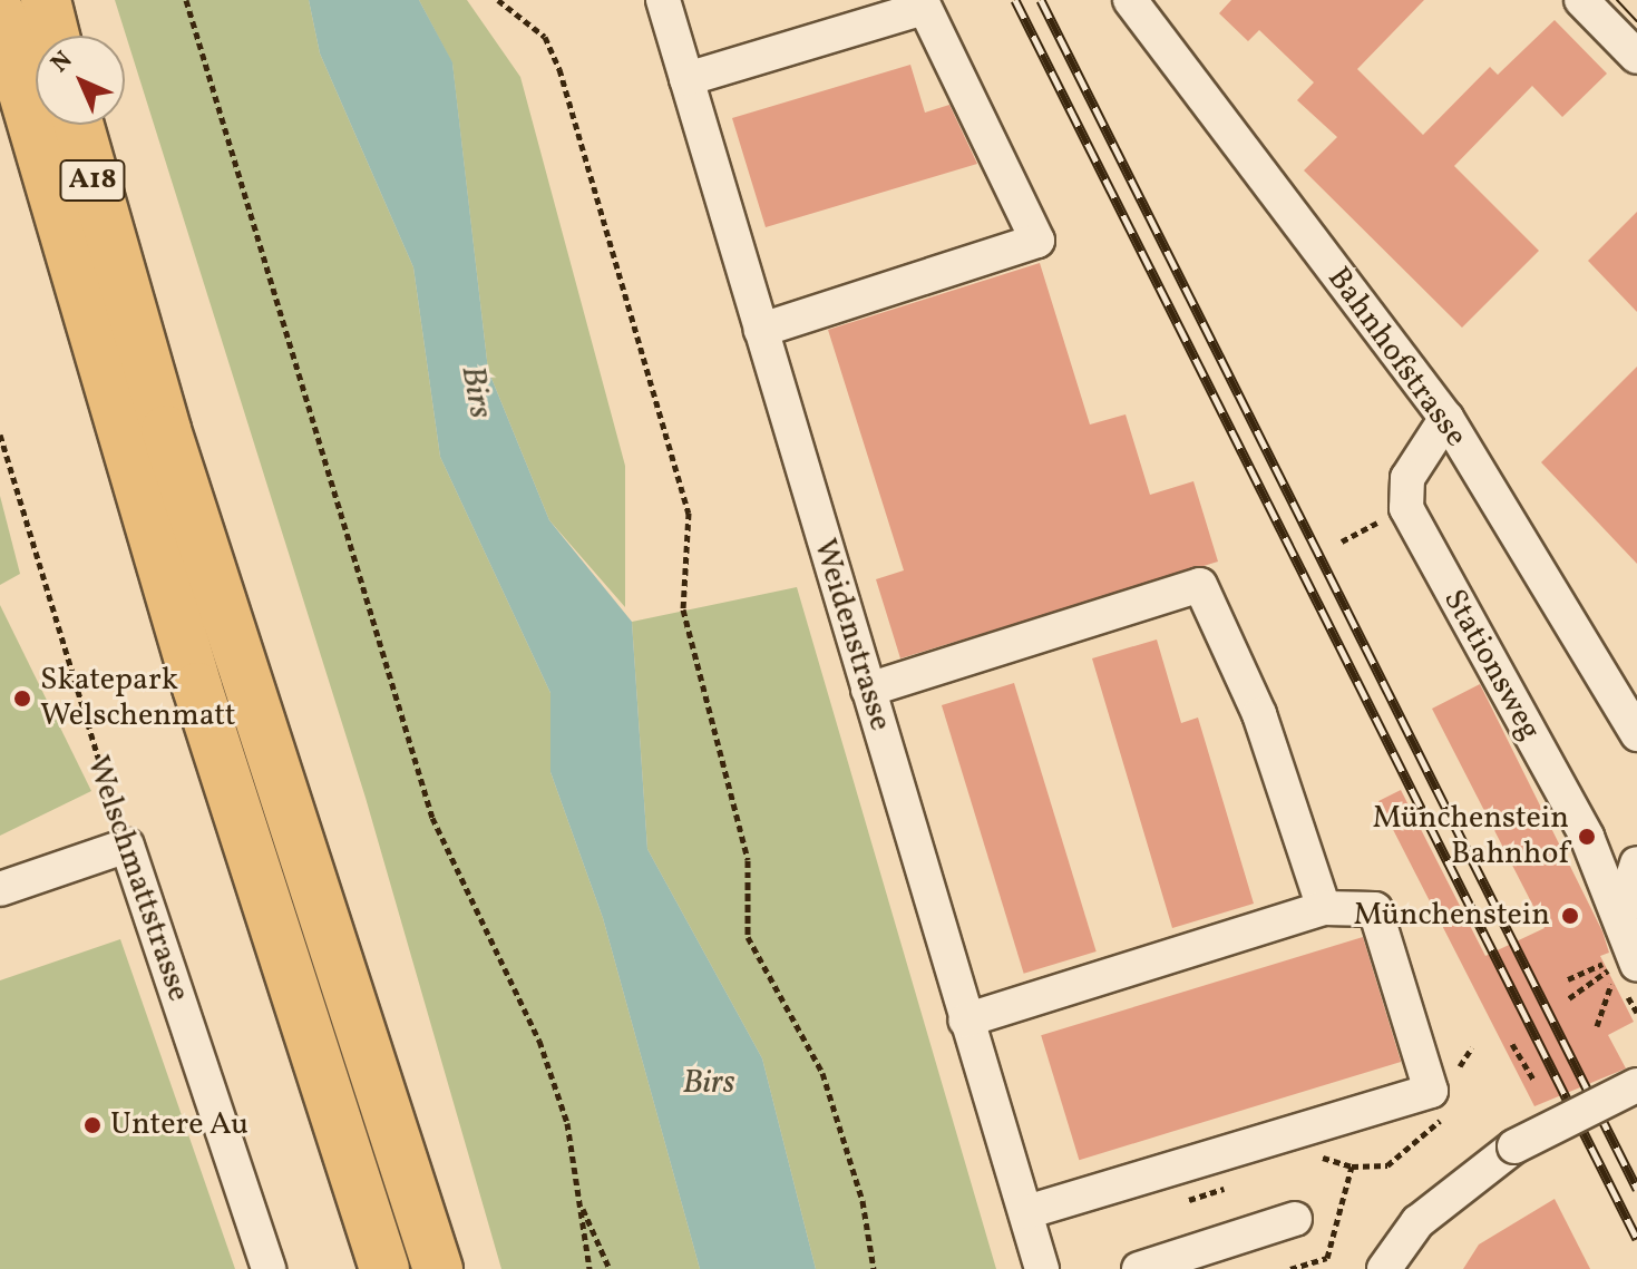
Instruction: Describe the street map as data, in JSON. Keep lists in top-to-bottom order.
{
  "streets": {
    "highway": ["A18"],
    "street": [
      "Bahnhofstrasse",
      "Weidenstrasse",
      "Stationsweg",
      "Welschmattstrasse"
    ]
  },
  "water": ["Birs"],
  "places": [
    "Skatepark Welschenmatt",
    "Münchenstein Bahnhof",
    "Münchenstein",
    "Untere Au"
  ],
  "north": "top left"
}
